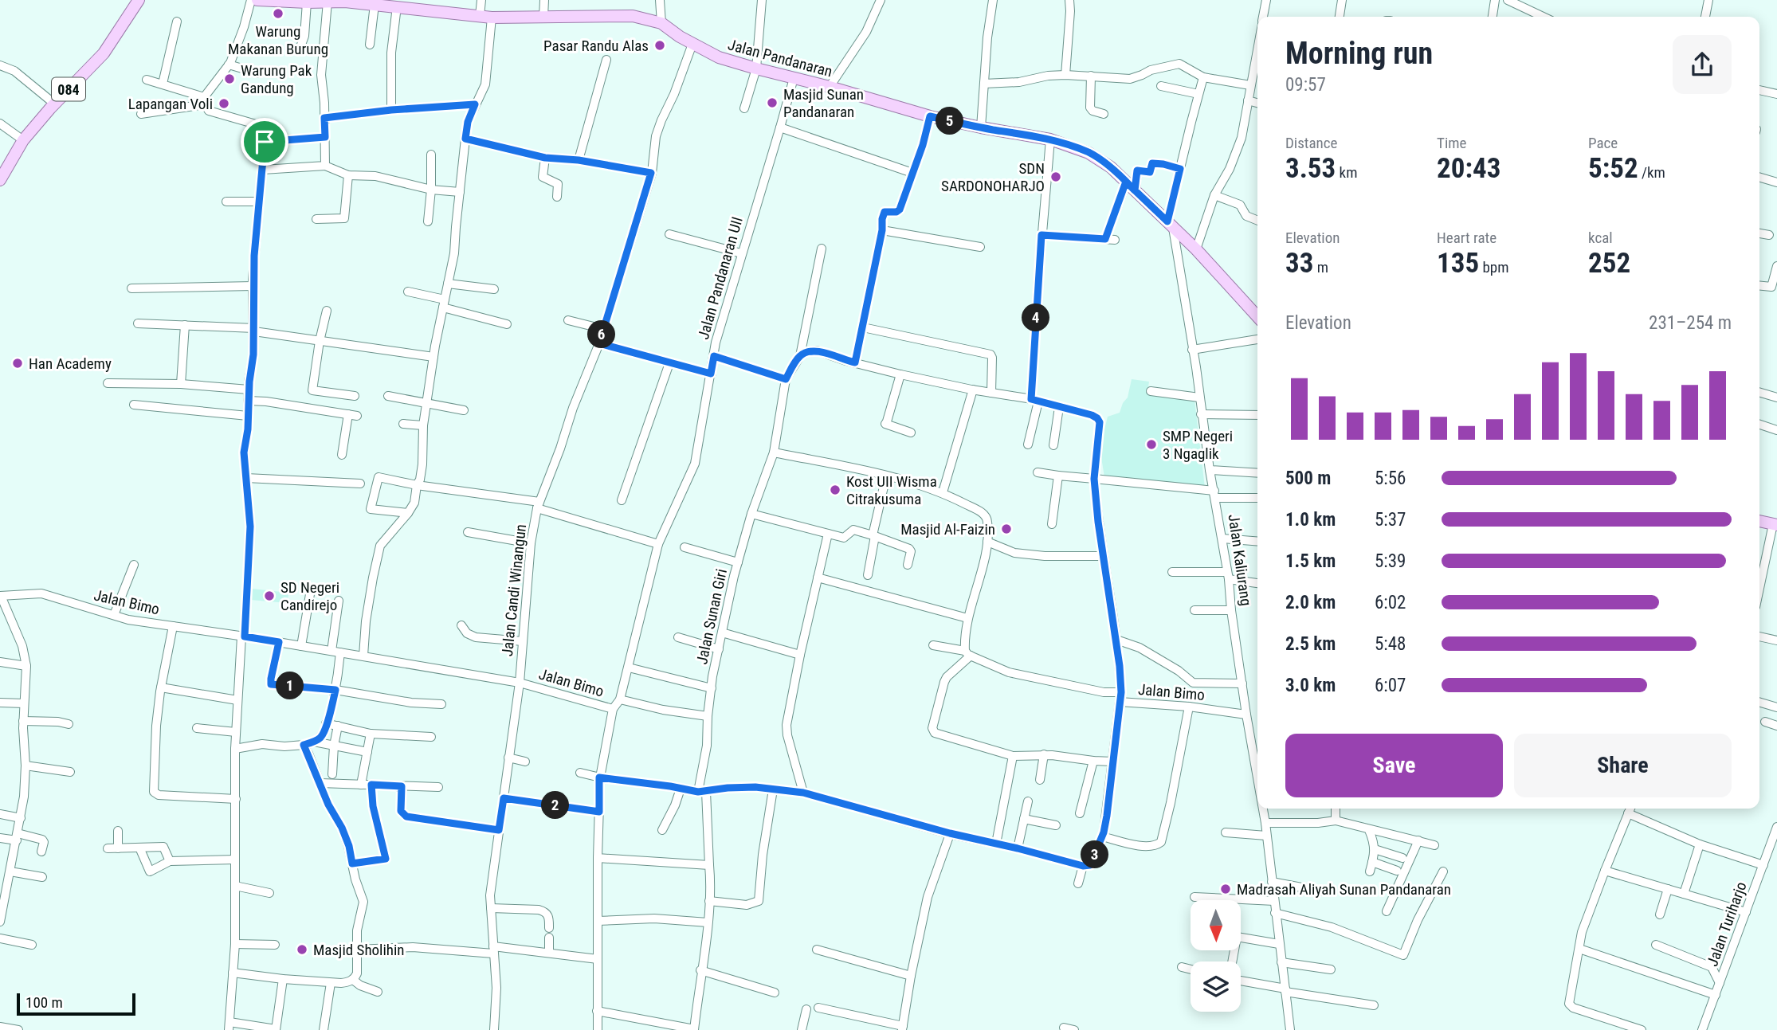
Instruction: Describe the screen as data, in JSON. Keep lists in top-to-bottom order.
{
  "streets": {
    "main road": ["Jalan Pandanaran", "084"],
    "street": [
      "Jalan Pandanaran UII",
      "Jalan Kaliurang",
      "Jalan Candi Winangun",
      "Jalan Bimo",
      "Jalan Sunan Giri",
      "Jalan Turiharjo"
    ]
  },
  "crossings": [
    ["Jalan Pandanaran", "Jalan Pandanaran UII"],
    ["Jalan Pandanaran", "Jalan Kaliurang"],
    ["Jalan Pandanaran", "Jalan Candi Winangun"],
    ["Jalan Pandanaran UII", "Jalan Bimo"],
    ["Jalan Kaliurang", "Jalan Bimo"],
    ["Jalan Candi Winangun", "Jalan Bimo"]
  ],
  "places": [
    "Warung Makanan Burung",
    "Pasar Randu Alas",
    "Warung Pak Gandung",
    "Masjid Sunan Pandanaran",
    "Lapangan Voli",
    "SDN SARDONOHARJO",
    "Han Academy",
    "SMP Negeri 3 Ngaglik",
    "Kost UII Wisma Citrakusuma",
    "Masjid Al-Faizin",
    "SD Negeri Candirejo",
    "Madrasah Aliyah Sunan Pandanaran",
    "Masjid Sholihin"
  ],
  "scale_bar": "100 m",
  "north": "bottom",
  "page": {
    "heading": ["Morning run", "09:57"],
    "pins": [
      "5",
      "4",
      "6",
      "1",
      "2",
      "3"
    ],
    "stats": [
      ["Distance", "3.53 km"],
      ["Time", "20:43"],
      ["Pace", "5:52 /km"],
      ["Elevation", "33 m"],
      ["Heart rate", "135 bpm"],
      ["kcal", "252"]
    ],
    "chart": ["Elevation", "231–254 m"],
    "list": [
      {
        "name": "500 m",
        "note": "5:56"
      },
      {
        "name": "1.0 km",
        "note": "5:37"
      },
      {
        "name": "1.5 km",
        "note": "5:39"
      },
      {
        "name": "2.0 km",
        "note": "6:02"
      },
      {
        "name": "2.5 km",
        "note": "5:48"
      },
      {
        "name": "3.0 km",
        "note": "6:07"
      }
    ],
    "buttons": ["Save", "Share"],
    "scale": "100 m"
  }
}
